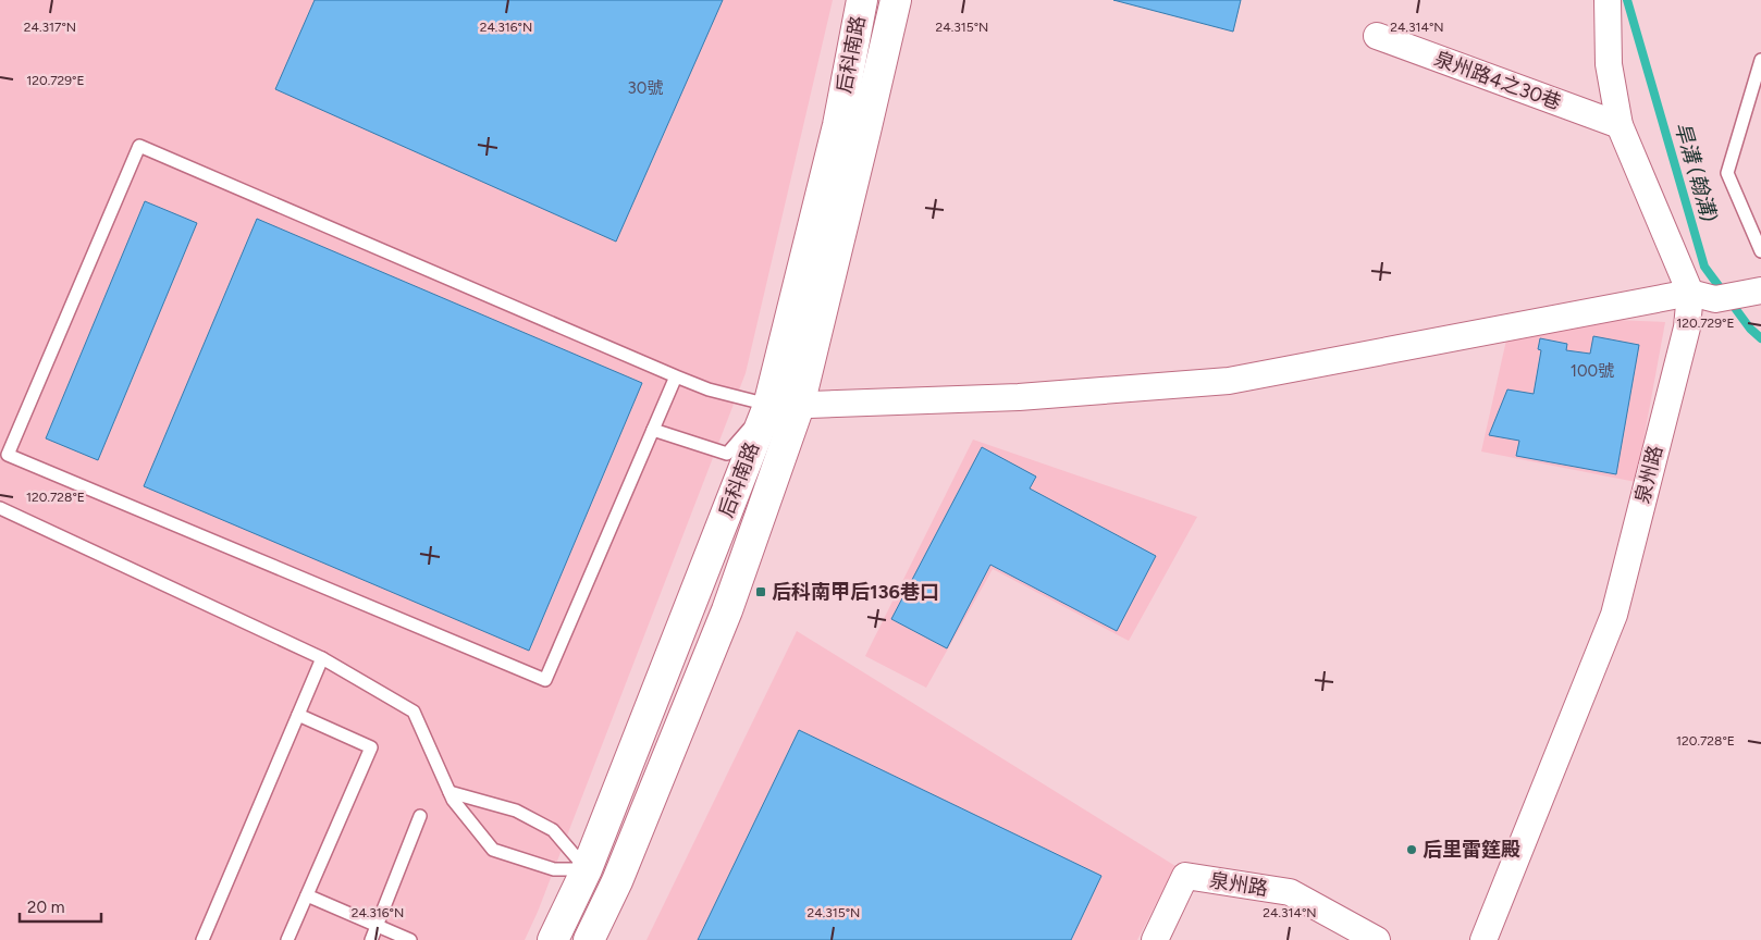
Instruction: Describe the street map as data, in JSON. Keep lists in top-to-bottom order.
{
  "streets": {
    "street": ["后科南路", "泉州路4之30巷", "泉州路"]
  },
  "crossings": [
    ["泉州路4之30巷", "泉州路"]
  ],
  "water": ["旱溝 (翰溝)"],
  "places": {
    "transit": ["后科南甲后136巷口"],
    "other": ["后里雷筳殿"]
  },
  "house_numbers": ["30號", "100號"],
  "scale_bar": "20 m",
  "coordinates": [
    "24.317°N",
    "24.316°N",
    "24.315°N",
    "24.314°N",
    "120.729°E",
    "120.728°E"
  ]
}
